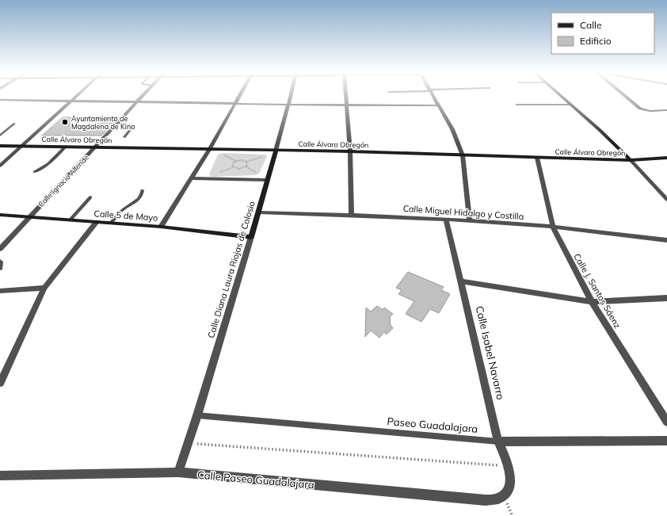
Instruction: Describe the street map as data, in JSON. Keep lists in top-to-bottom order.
{
  "streets": {
    "street": [
      "Calle Álvaro Obregón",
      "Calle Ignacio Allende",
      "Calle Miguel Hidalgo y Costilla",
      "Calle 5 de Mayo",
      "Calle Diana Laura Riojas de Colosio",
      "Calle J. Santos Sáenz",
      "Calle Isabel Navarro",
      "Paseo Guadalajara",
      "Calle Paseo Guadalajara"
    ]
  },
  "crossings": [
    ["Calle Álvaro Obregón", "Calle Ignacio Allende"],
    ["Calle Álvaro Obregón", "Calle Diana Laura Riojas de Colosio"],
    ["Calle Álvaro Obregón", "Calle J. Santos Sáenz"],
    ["Calle Ignacio Allende", "Calle 5 de Mayo"],
    ["Calle Miguel Hidalgo y Costilla", "Calle Diana Laura Riojas de Colosio"],
    ["Calle Miguel Hidalgo y Costilla", "Calle J. Santos Sáenz"],
    ["Calle Miguel Hidalgo y Costilla", "Calle Isabel Navarro"],
    ["Calle 5 de Mayo", "Calle Diana Laura Riojas de Colosio"],
    ["Calle Diana Laura Riojas de Colosio", "Paseo Guadalajara"],
    ["Calle Diana Laura Riojas de Colosio", "Calle Paseo Guadalajara"],
    ["Calle Isabel Navarro", "Paseo Guadalajara"],
    ["Calle Isabel Navarro", "Calle Paseo Guadalajara"]
  ],
  "places": ["Ayuntamiento de Magdalena de Kino"],
  "legend": ["Calle", "Edificio"]
}
